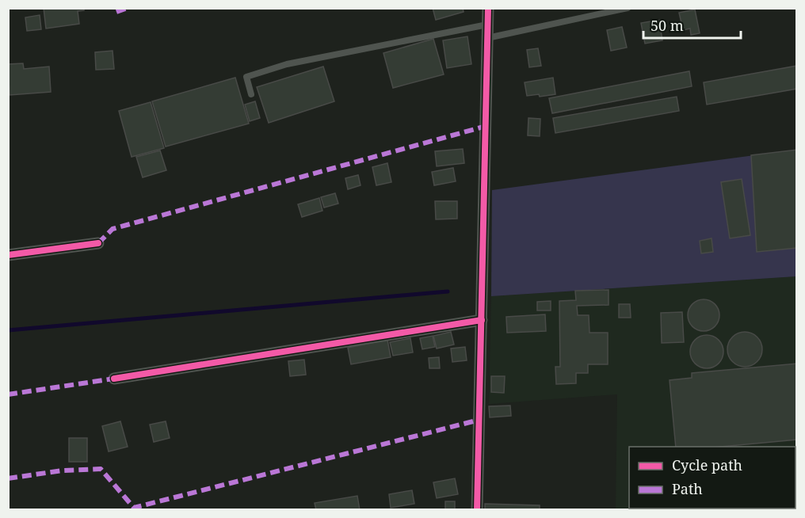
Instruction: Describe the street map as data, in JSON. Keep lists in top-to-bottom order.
{
  "legend": ["Cycle path", "Path"],
  "scale_bar": "50 m"
}
